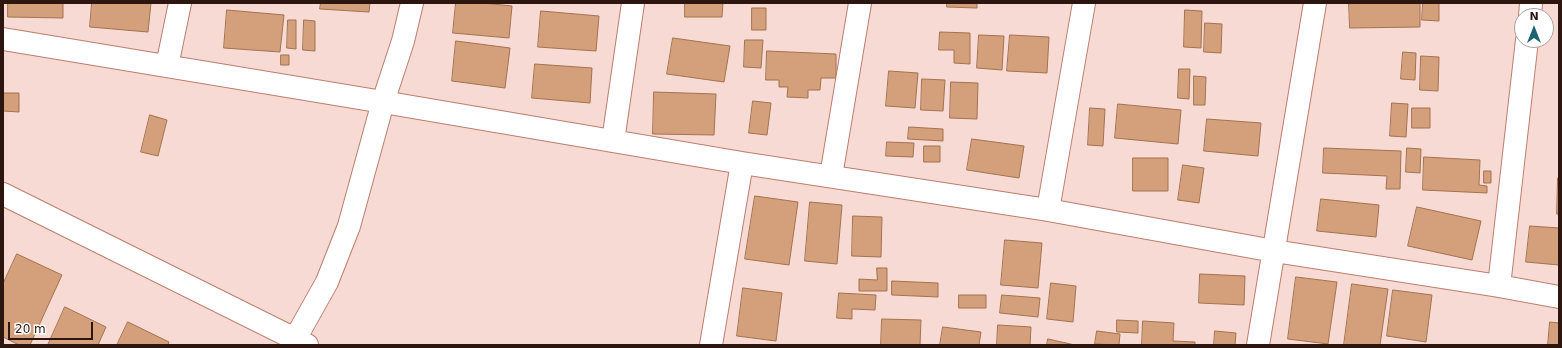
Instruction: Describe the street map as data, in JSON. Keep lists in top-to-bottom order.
{
  "scale_bar": "20 m",
  "north": "top"
}
